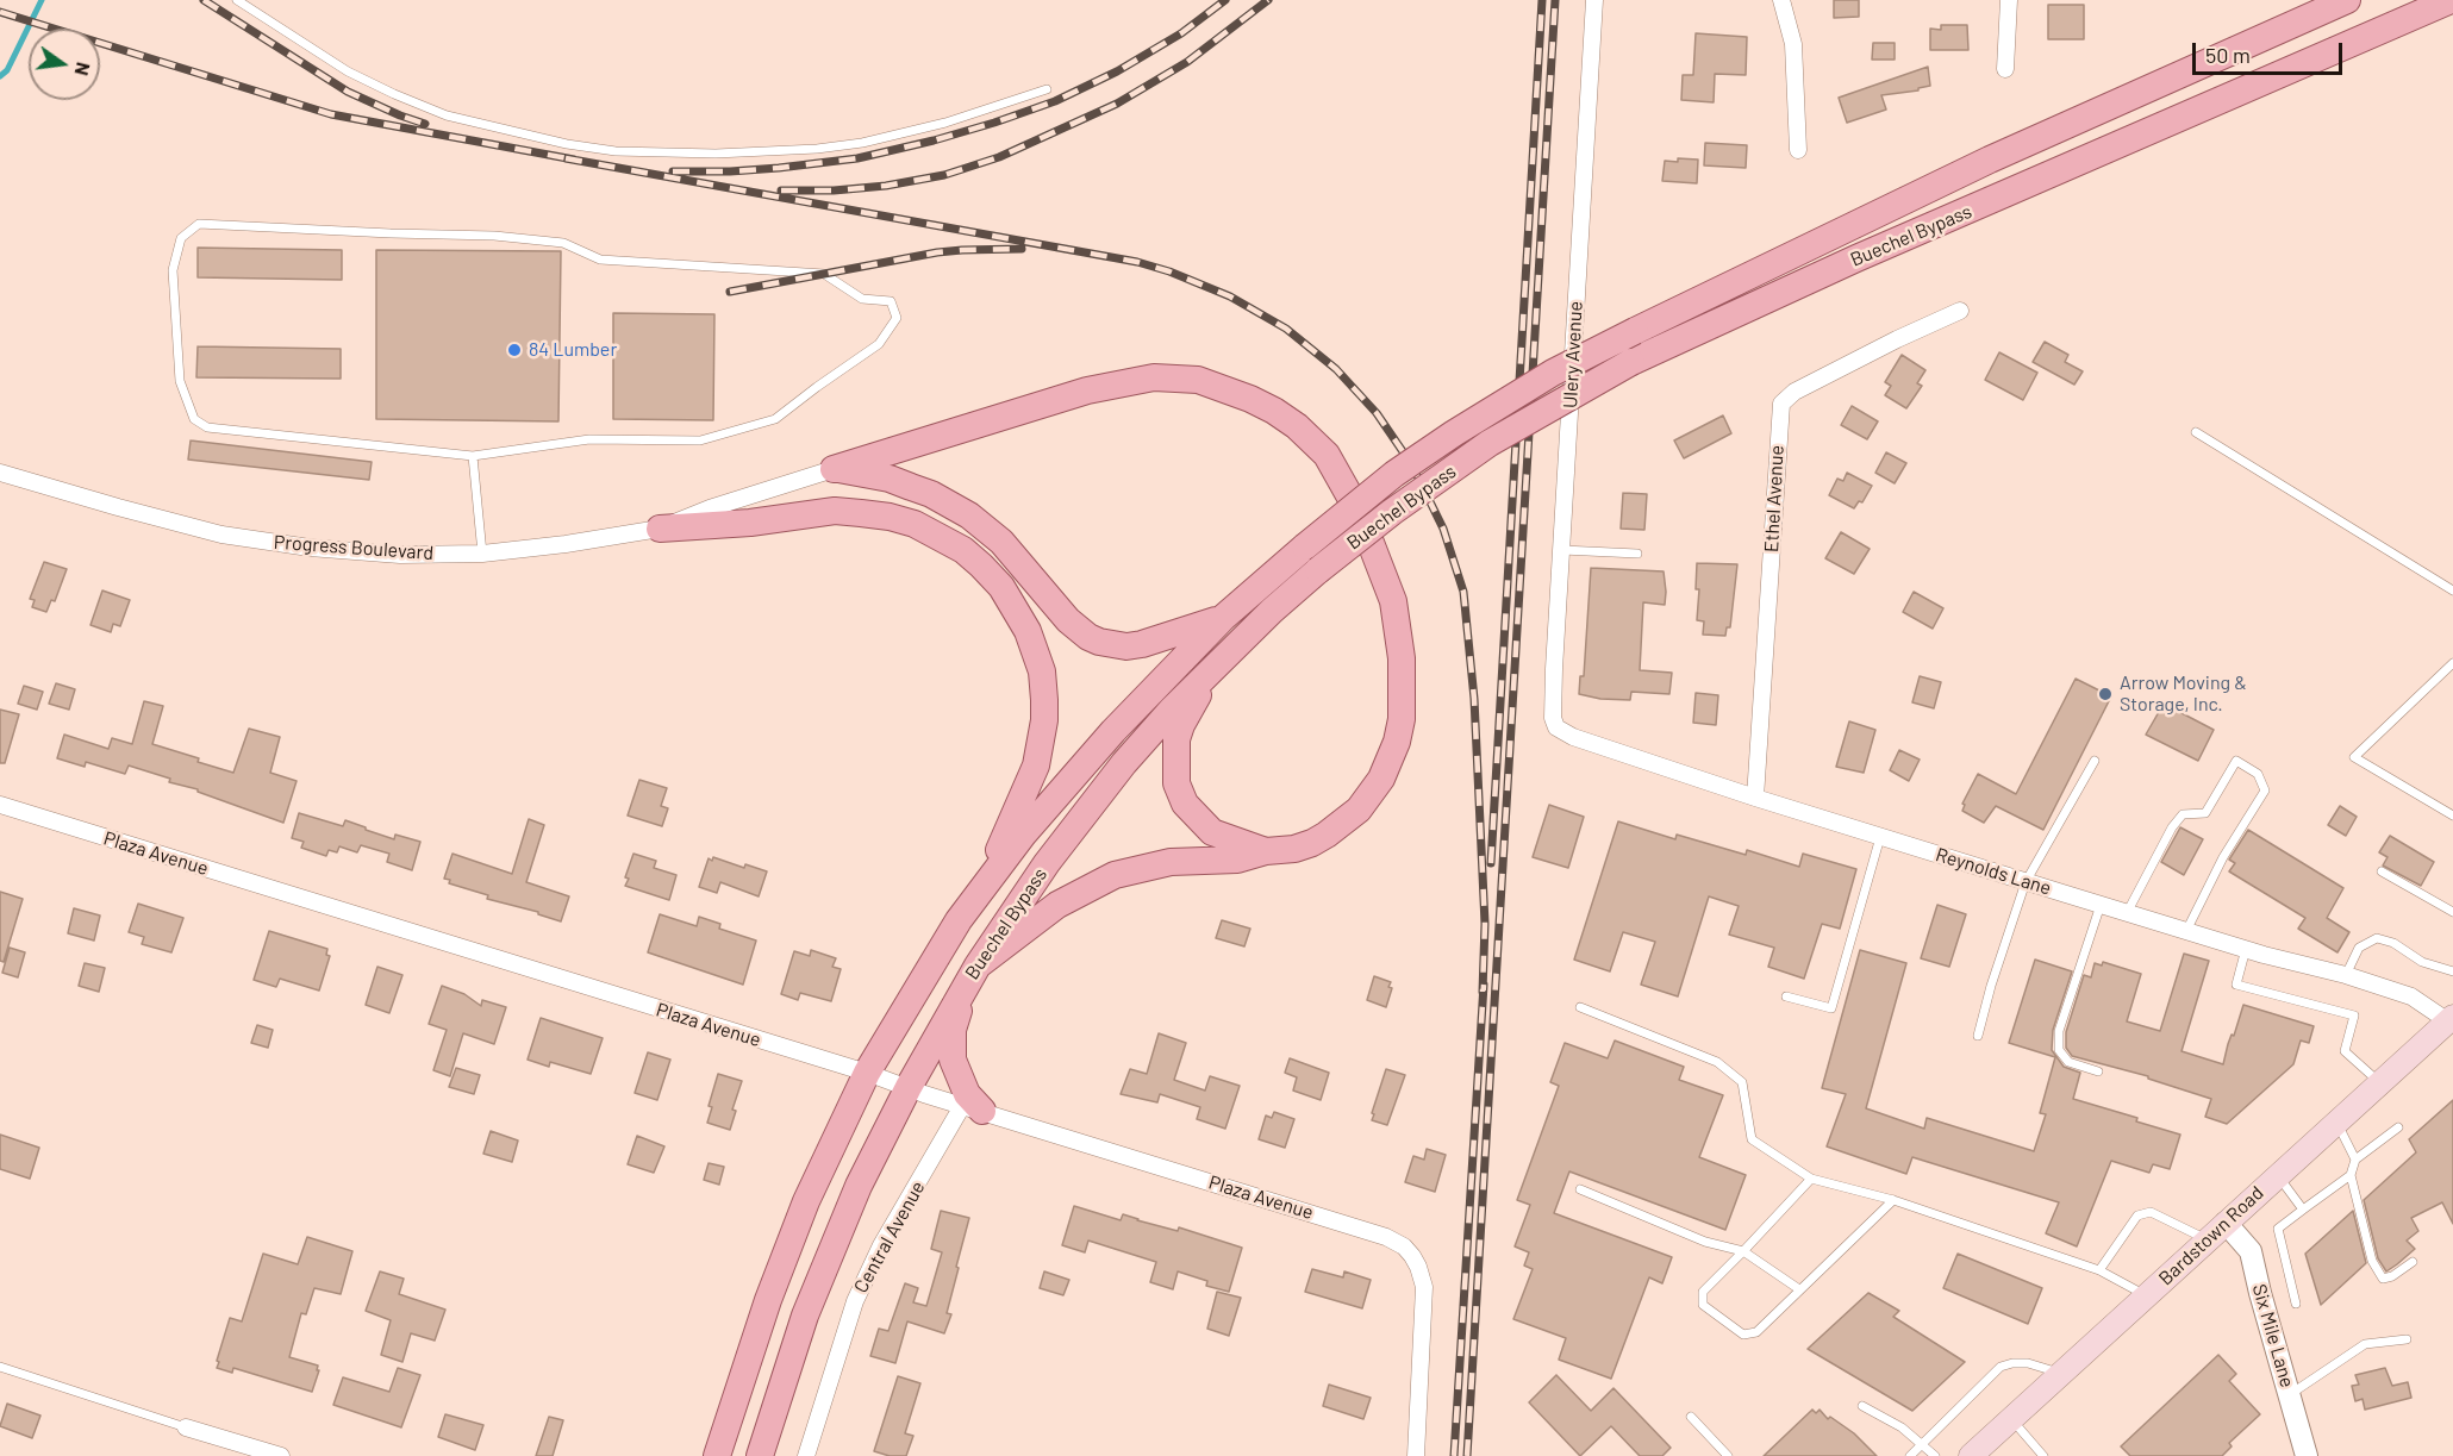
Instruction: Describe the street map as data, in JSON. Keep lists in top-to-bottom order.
{
  "streets": {
    "main road": ["Buechel Bypass", "Bardstown Road"],
    "street": [
      "Ulery Avenue",
      "Ethel Avenue",
      "Progress Boulevard",
      "Plaza Avenue",
      "Reynolds Lane",
      "Central Avenue",
      "Six Mile Lane"
    ]
  },
  "crossings": [
    ["Buechel Bypass", "Plaza Avenue"],
    ["Ulery Avenue", "Reynolds Lane"],
    ["Ethel Avenue", "Reynolds Lane"],
    ["Plaza Avenue", "Central Avenue"],
    ["Reynolds Lane", "Bardstown Road"],
    ["Bardstown Road", "Six Mile Lane"]
  ],
  "places": ["84 Lumber", "Arrow Moving & Storage, Inc."],
  "scale_bar": "50 m",
  "north": "right"
}
